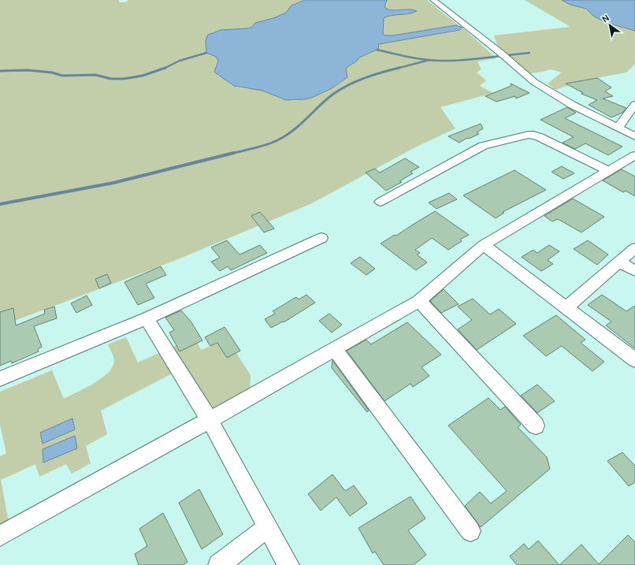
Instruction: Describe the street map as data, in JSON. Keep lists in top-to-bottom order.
{
  "north": "top left"
}
